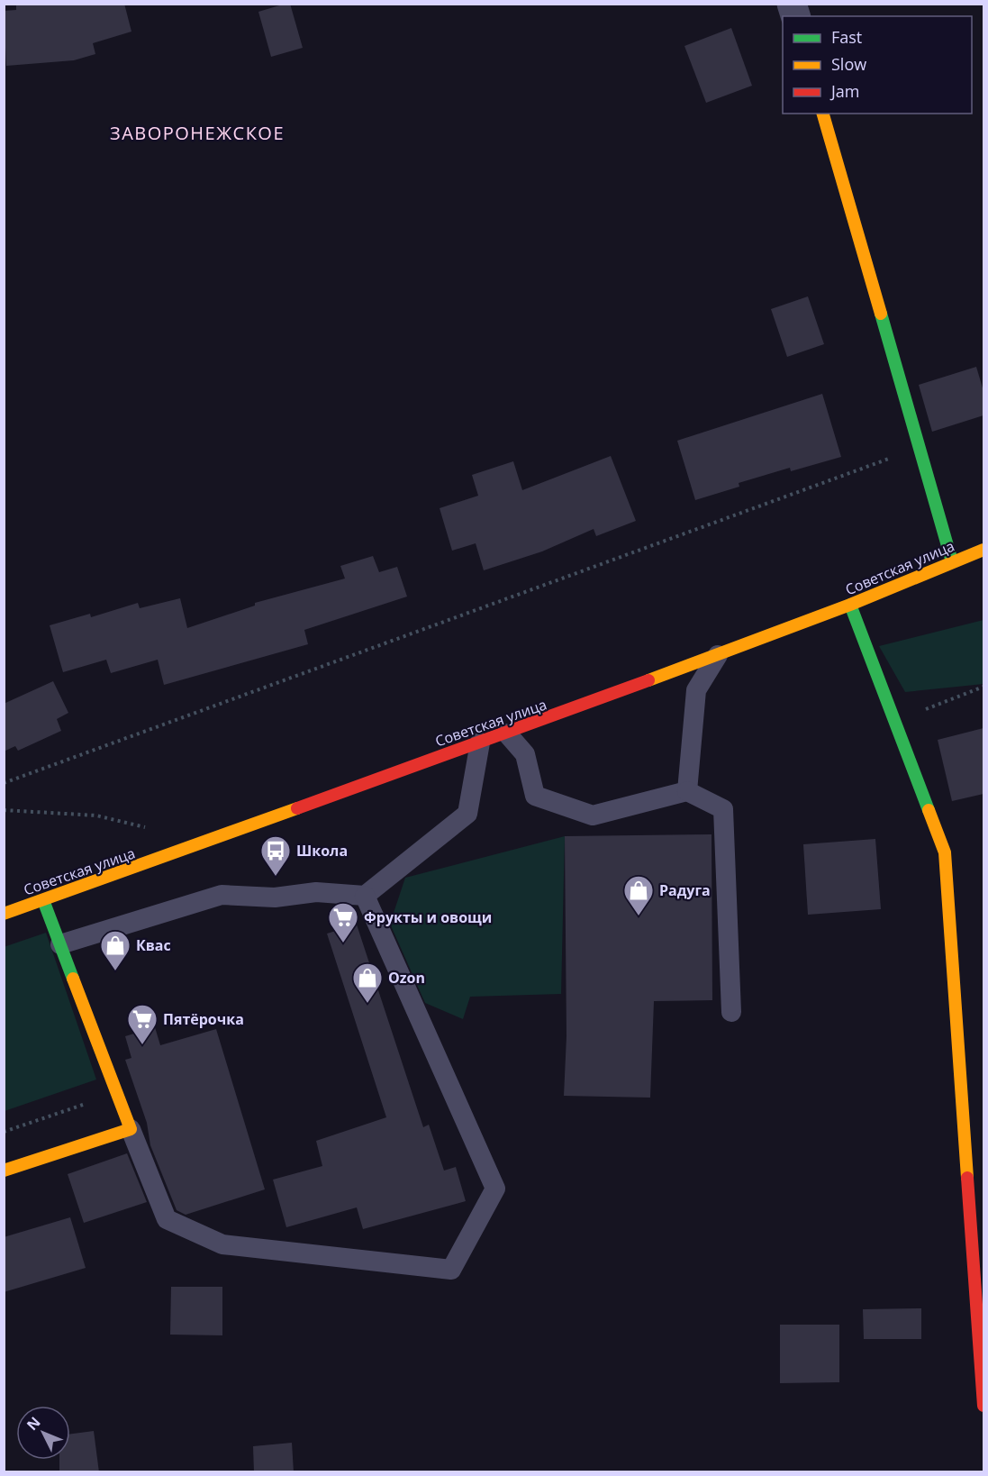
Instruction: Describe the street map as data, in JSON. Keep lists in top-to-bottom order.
{
  "streets": {
    "street": ["Советская улица"]
  },
  "districts": ["ЗАВОРОНЕЖСКОЕ"],
  "places": {
    "bus stop": ["Школа"],
    "shop": ["Радуга", "Квас", "Ozon"],
    "supermarket": ["Фрукты и овощи", "Пятёрочка"]
  },
  "legend": ["Fast", "Slow", "Jam"],
  "north": "top left"
}
